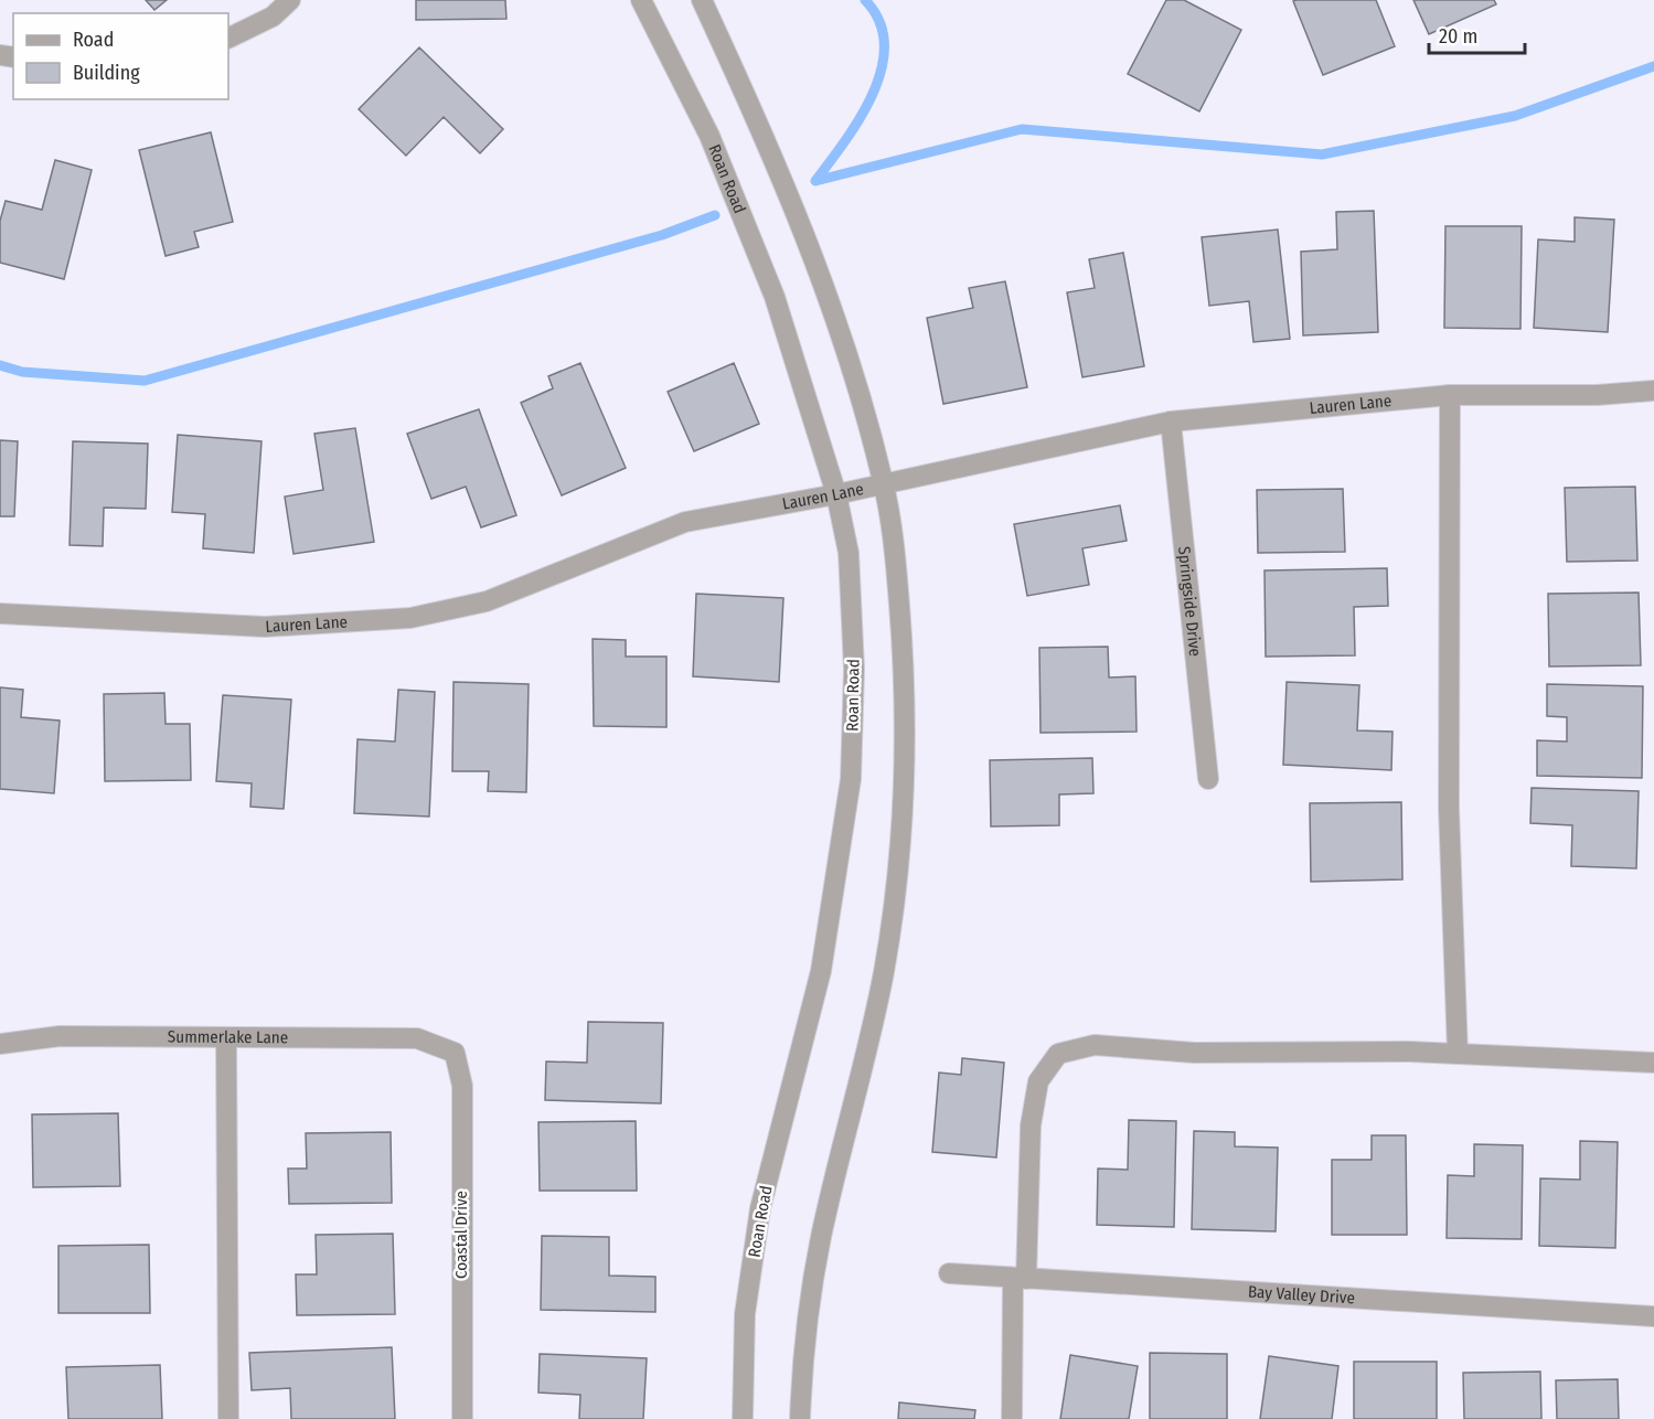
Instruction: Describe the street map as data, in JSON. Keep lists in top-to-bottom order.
{
  "streets": {
    "street": [
      "Roan Road",
      "Lauren Lane",
      "Springside Drive",
      "Summerlake Lane",
      "Coastal Drive",
      "Bay Valley Drive"
    ]
  },
  "crossings": [
    ["Roan Road", "Lauren Lane"],
    ["Lauren Lane", "Springside Drive"],
    ["Summerlake Lane", "Coastal Drive"]
  ],
  "legend": ["Road", "Building"],
  "scale_bar": "20 m"
}
